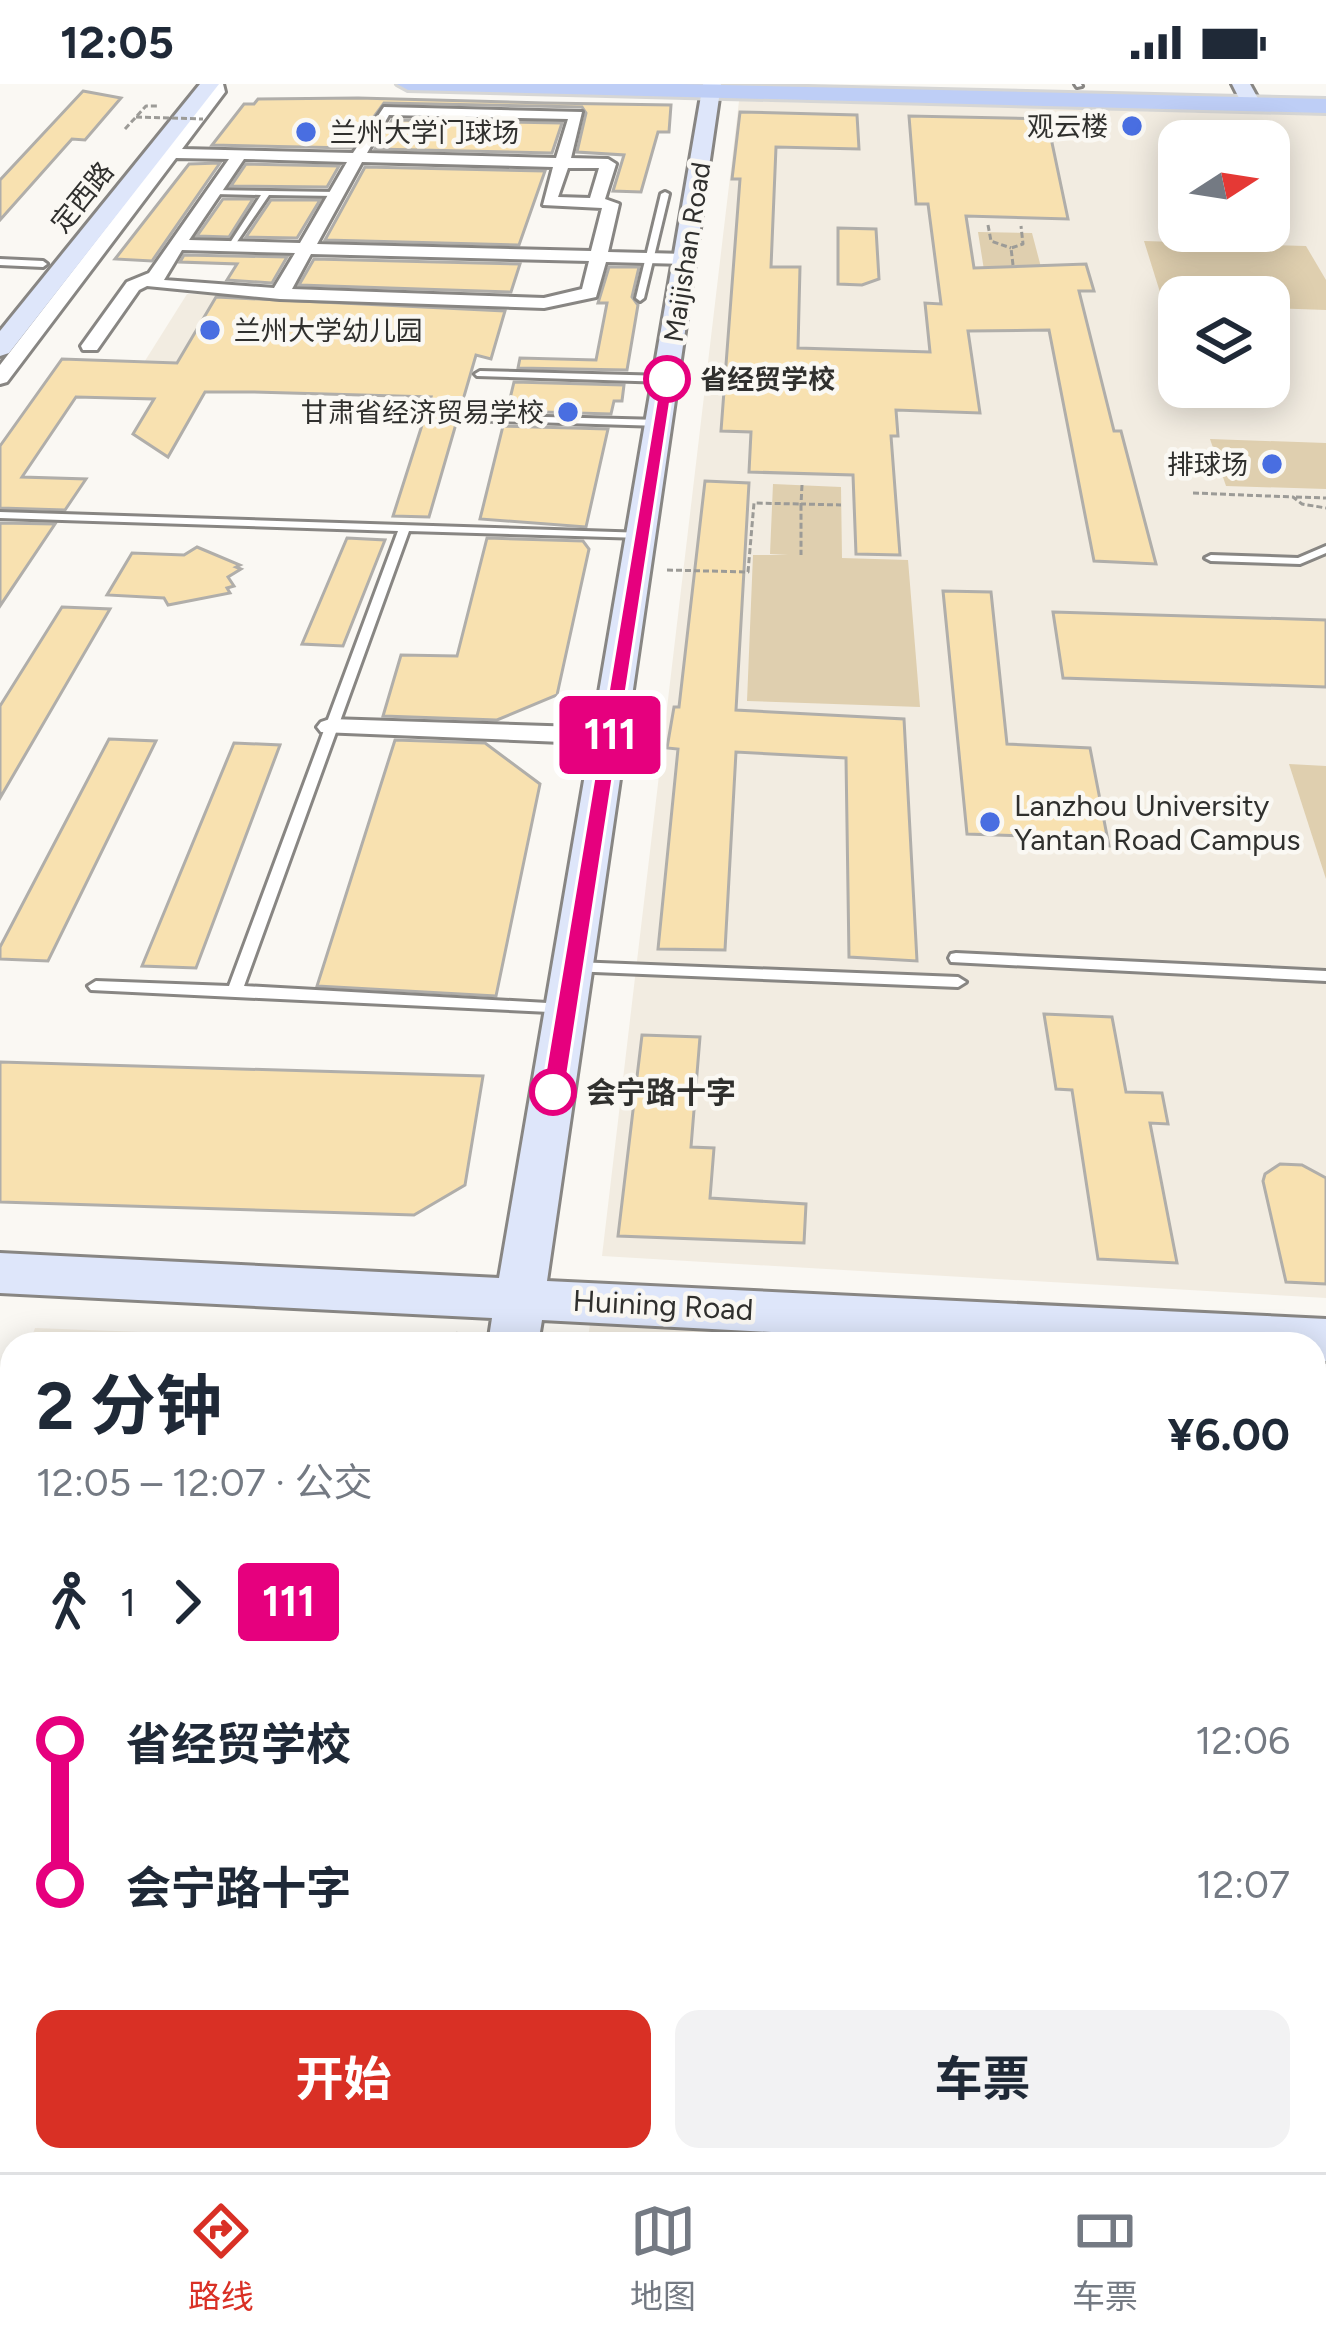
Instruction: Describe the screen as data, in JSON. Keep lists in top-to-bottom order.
{
  "streets": {
    "street": ["定西路", "Maijishan Road", "Huining Road"]
  },
  "crossings": [
    ["Maijishan Road", "Huining Road"]
  ],
  "places": [
    "观云楼",
    "兰州大学门球场",
    "兰州大学幼儿园",
    "省经贸学校",
    "甘肃省经济贸易学校",
    "排球场",
    "Lanzhou University Yantan Road Campus",
    "会宁路十字"
  ],
  "lines": ["bus line 111"],
  "north": "right",
  "page": {
    "status": "12:05",
    "on_map": "111",
    "heading": ["2 分钟", "12:05 – 12:07 · 公交", "¥6.00"],
    "legs": ["1", "111"],
    "list": [
      {
        "name": "省经贸学校",
        "value": "12:06"
      },
      {
        "name": "会宁路十字",
        "value": "12:07"
      }
    ],
    "buttons": ["开始", "车票"],
    "tabs": ["路线", "地图", "车票"]
  }
}
